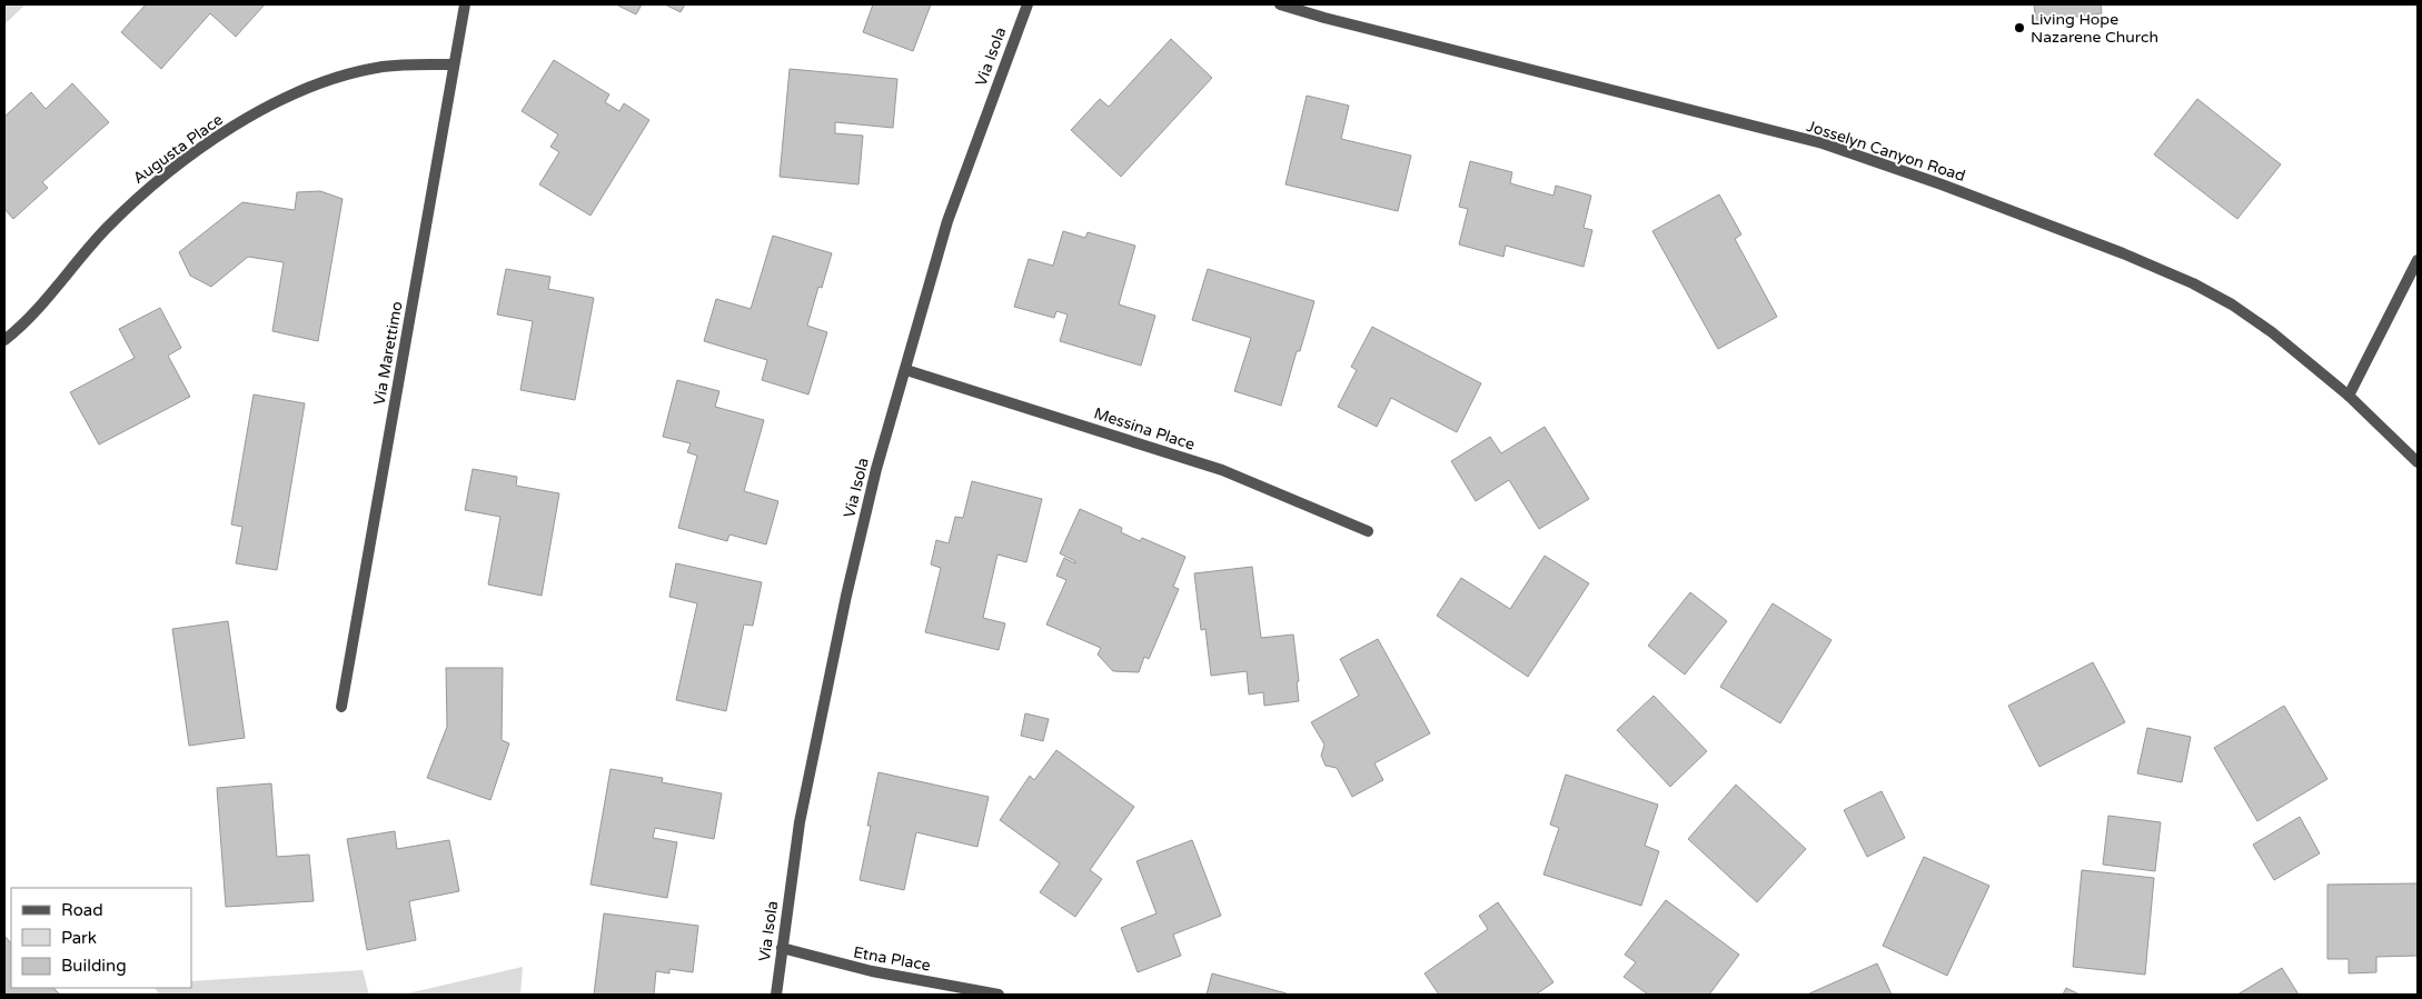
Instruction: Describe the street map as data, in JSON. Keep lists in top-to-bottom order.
{
  "streets": {
    "street": [
      "Via Isola",
      "Augusta Place",
      "Josselyn Canyon Road",
      "Via Marettimo",
      "Messina Place",
      "Etna Place"
    ]
  },
  "crossings": [
    ["Via Isola", "Messina Place"],
    ["Via Isola", "Etna Place"],
    ["Augusta Place", "Via Marettimo"]
  ],
  "places": ["Living Hope Nazarene Church"],
  "legend": ["Road", "Park", "Building"]
}
